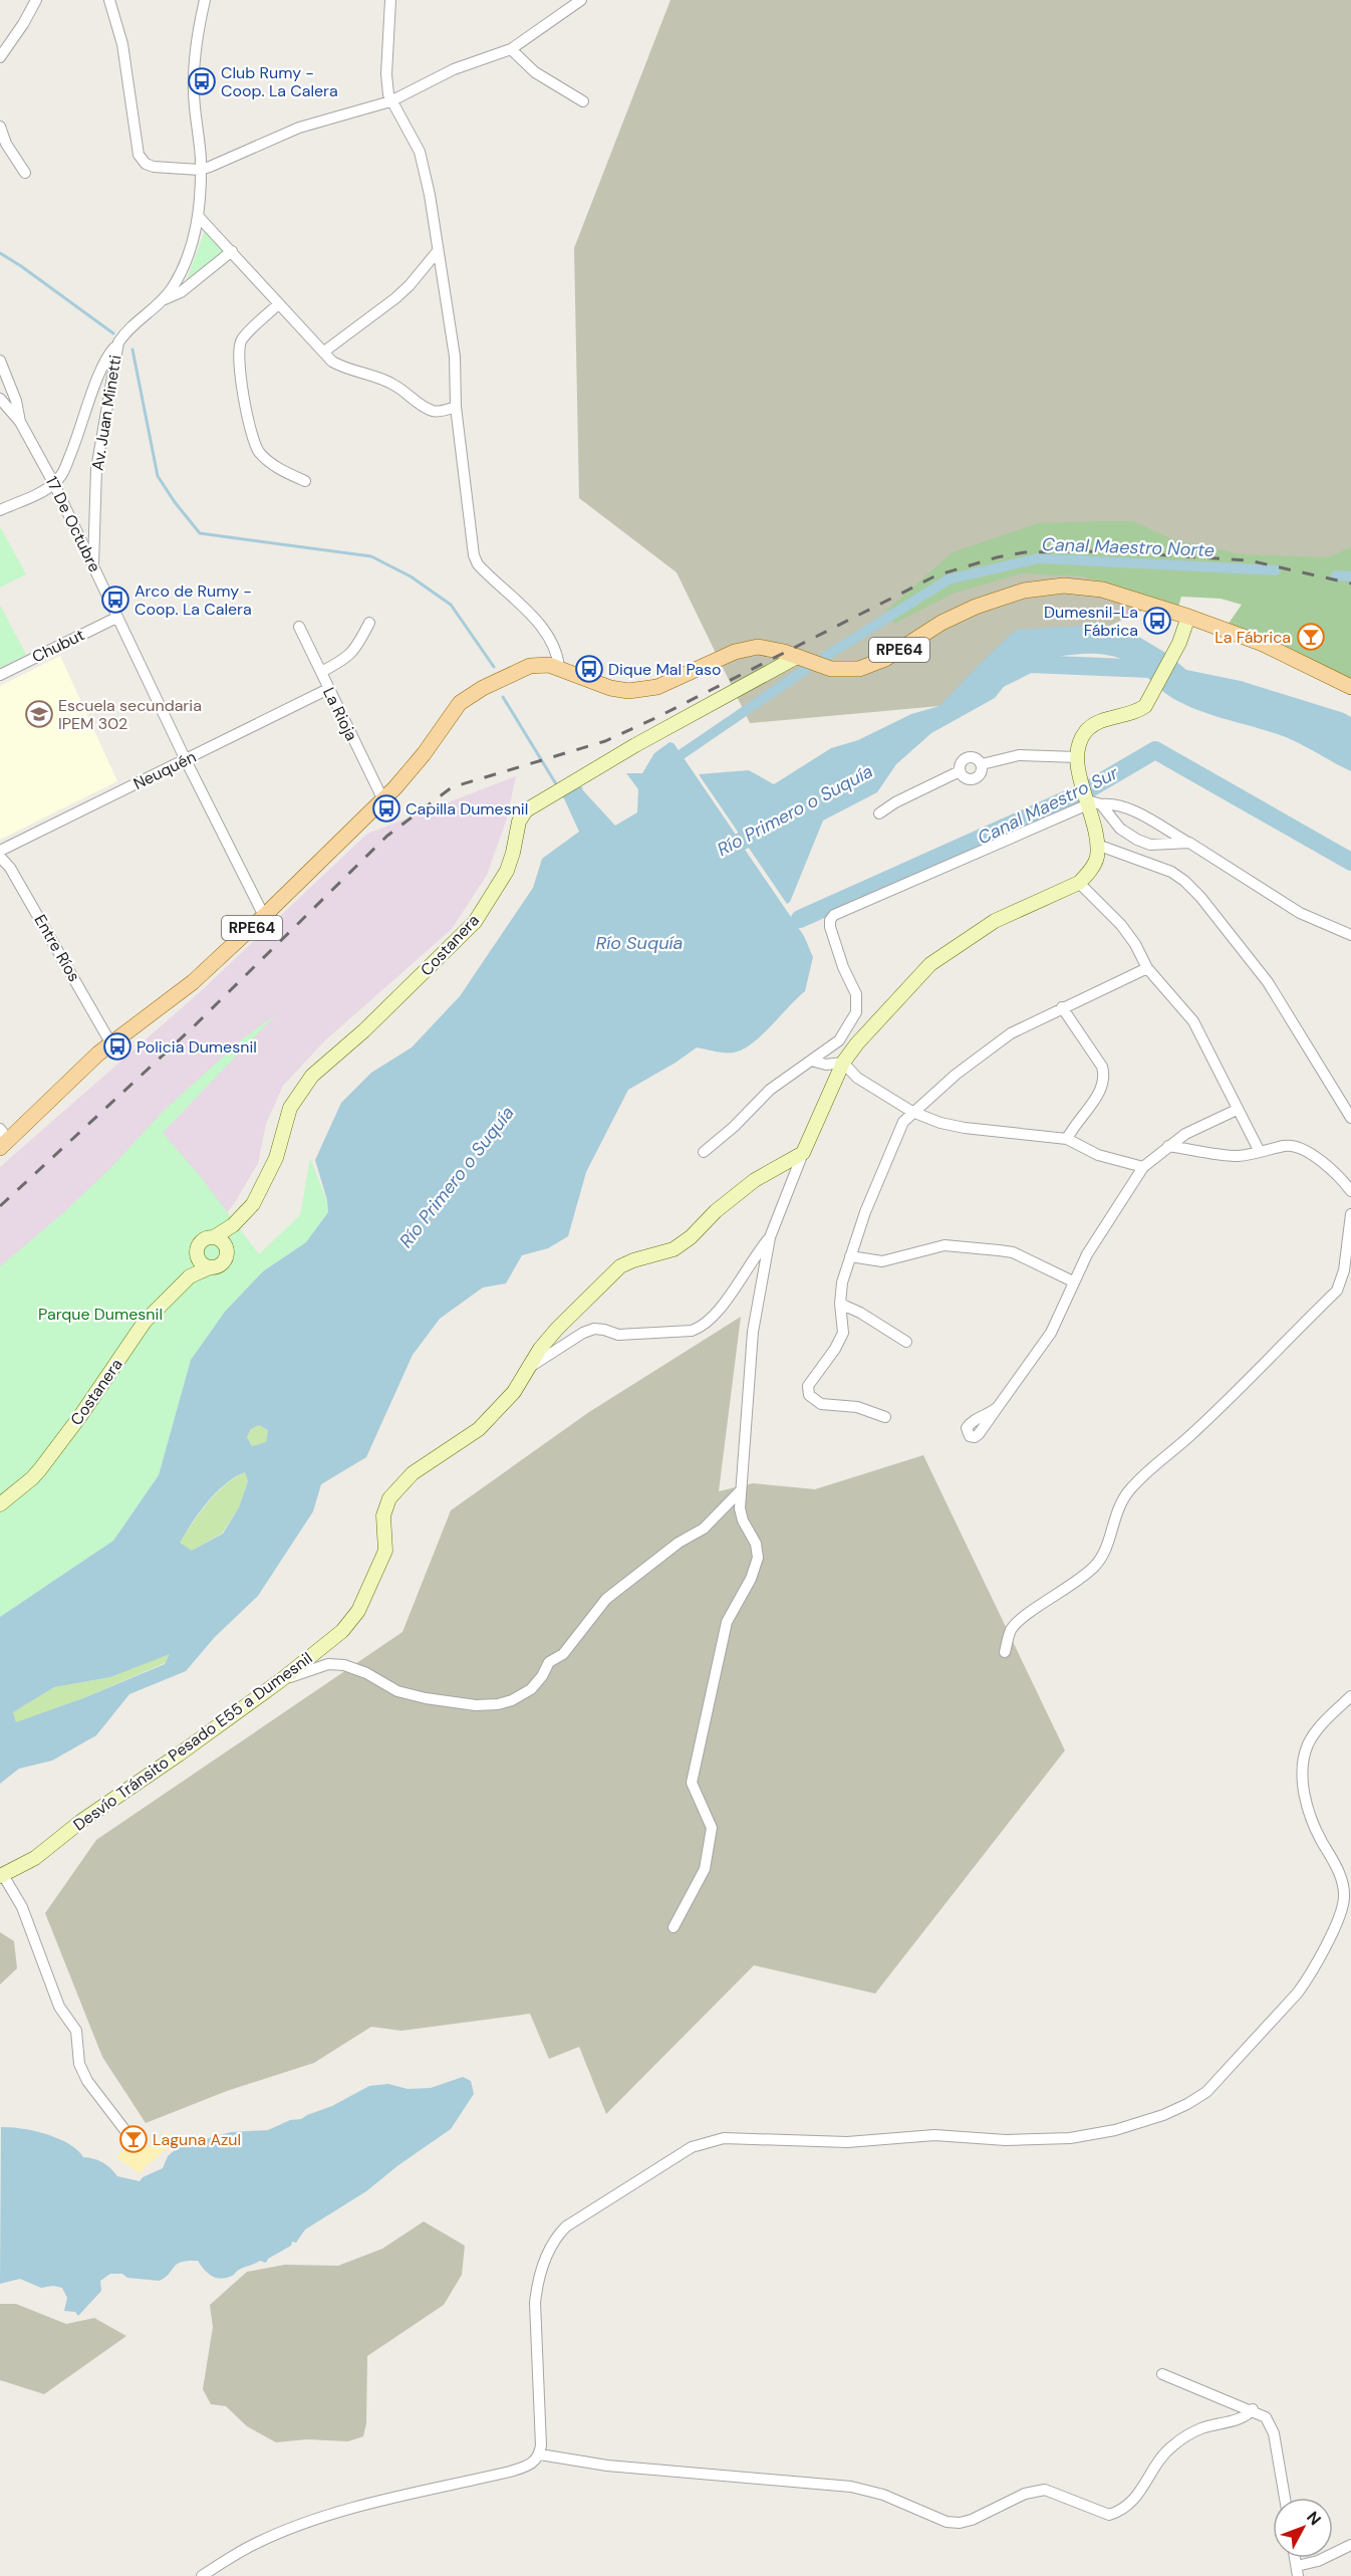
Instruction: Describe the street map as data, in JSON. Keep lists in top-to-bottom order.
{
  "streets": {
    "main road": ["RPE64"],
    "street": [
      "Av. Juan Minetti",
      "17 De Octubre",
      "Chubut",
      "La Rioja",
      "Neuquén",
      "Costanera",
      "Entre Ríos",
      "Desvío Tránsito Pesado E55 a Dumesnil"
    ]
  },
  "crossings": [
    ["Av. Juan Minetti", "17 De Octubre"],
    ["17 De Octubre", "Chubut"],
    ["17 De Octubre", "RPE64"],
    ["17 De Octubre", "Neuquén"],
    ["RPE64", "La Rioja"],
    ["RPE64", "Costanera"],
    ["RPE64", "Entre Ríos"],
    ["La Rioja", "Neuquén"]
  ],
  "water": [
    "Canal Maestro Norte",
    "Canal Maestro Sur",
    "Río Primero o Suquía",
    "Río Suquía"
  ],
  "parks": ["Parque Dumesnil"],
  "places": {
    "bus stop": [
      "Club Rumy - Coop. La Calera",
      "Arco de Rumy - Coop. La Calera",
      "Dumesnil-La Fábrica",
      "Dique Mal Paso",
      "Capilla Dumesnil",
      "Policia Dumesnil"
    ],
    "bar": ["La Fábrica", "Laguna Azul"],
    "school or university": ["Escuela secundaria IPEM 302"]
  },
  "north": "top right"
}
